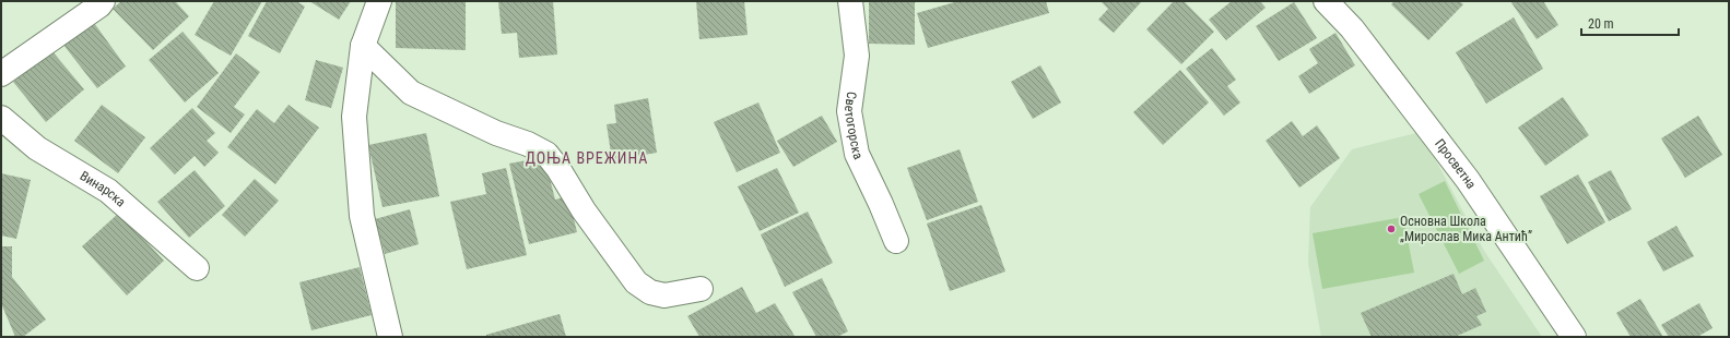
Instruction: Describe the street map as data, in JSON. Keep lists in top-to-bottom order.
{
  "streets": {
    "street": ["Светогорска", "Просветна", "Винарска"]
  },
  "districts": ["ДОЊА ВРЕЖИНА"],
  "places": ["Основна Школа „Мирослав Мика Антић”"],
  "scale_bar": "20 m"
}
